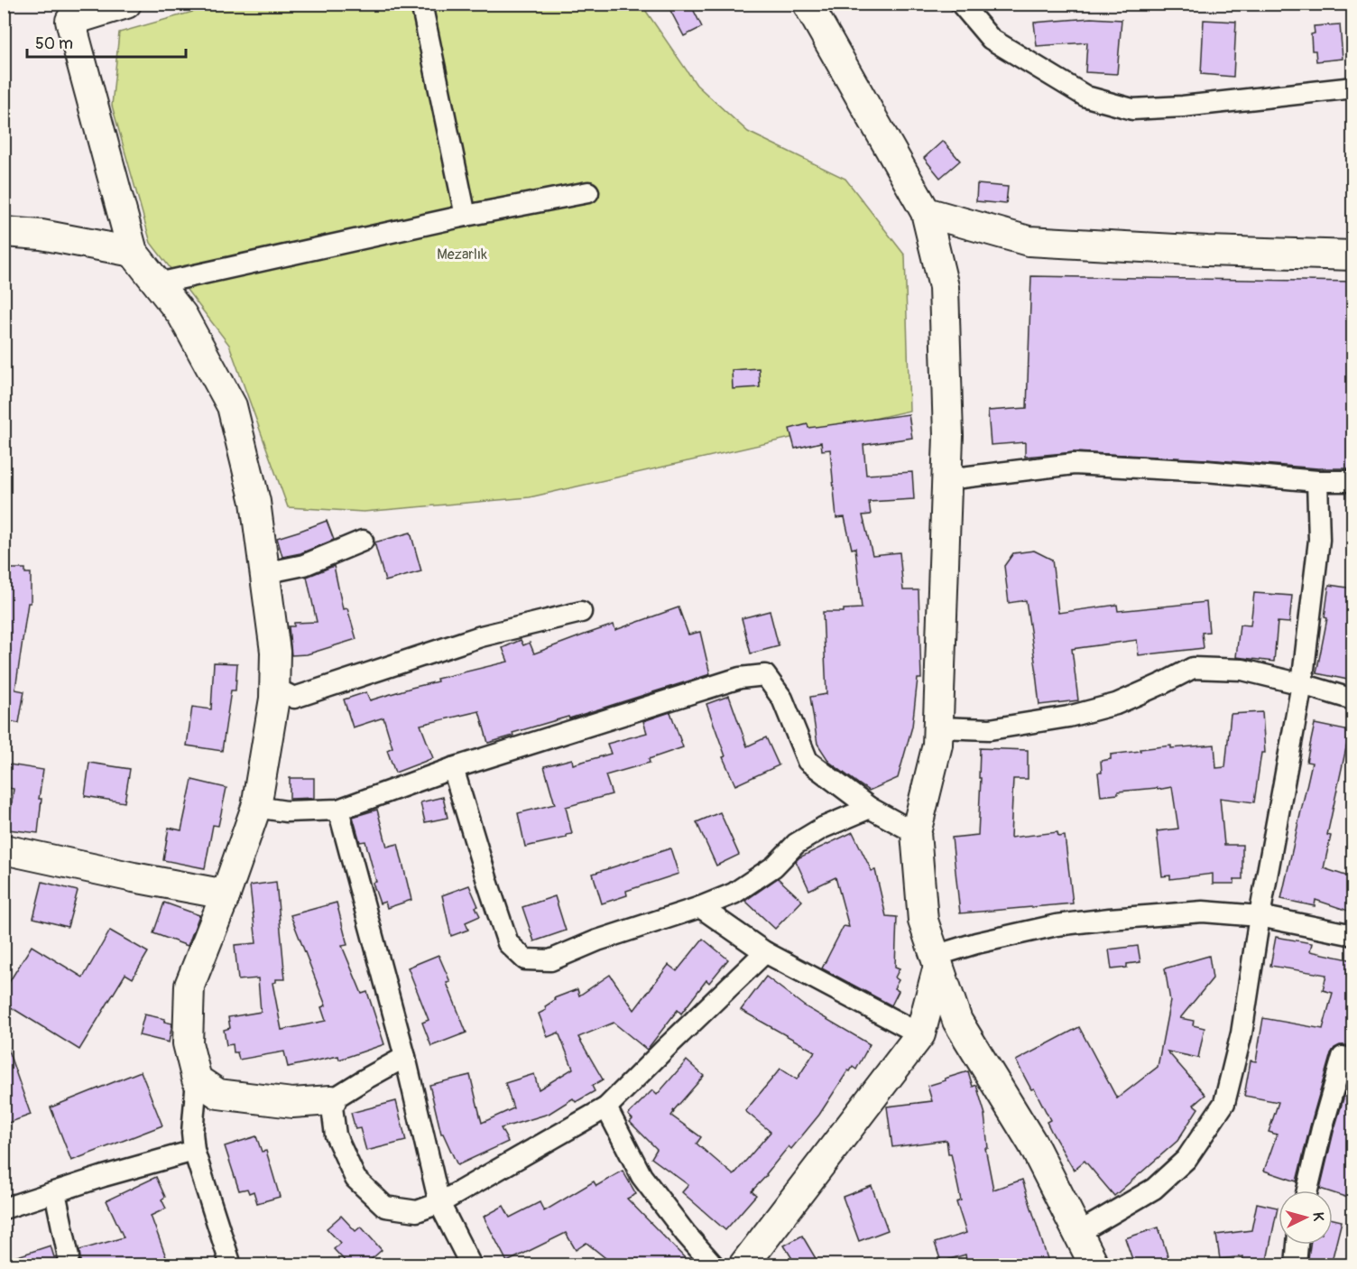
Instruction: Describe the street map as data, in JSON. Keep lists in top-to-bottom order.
{
  "parks": ["Mezarlık"],
  "scale_bar": "50 m",
  "north": "right"
}
